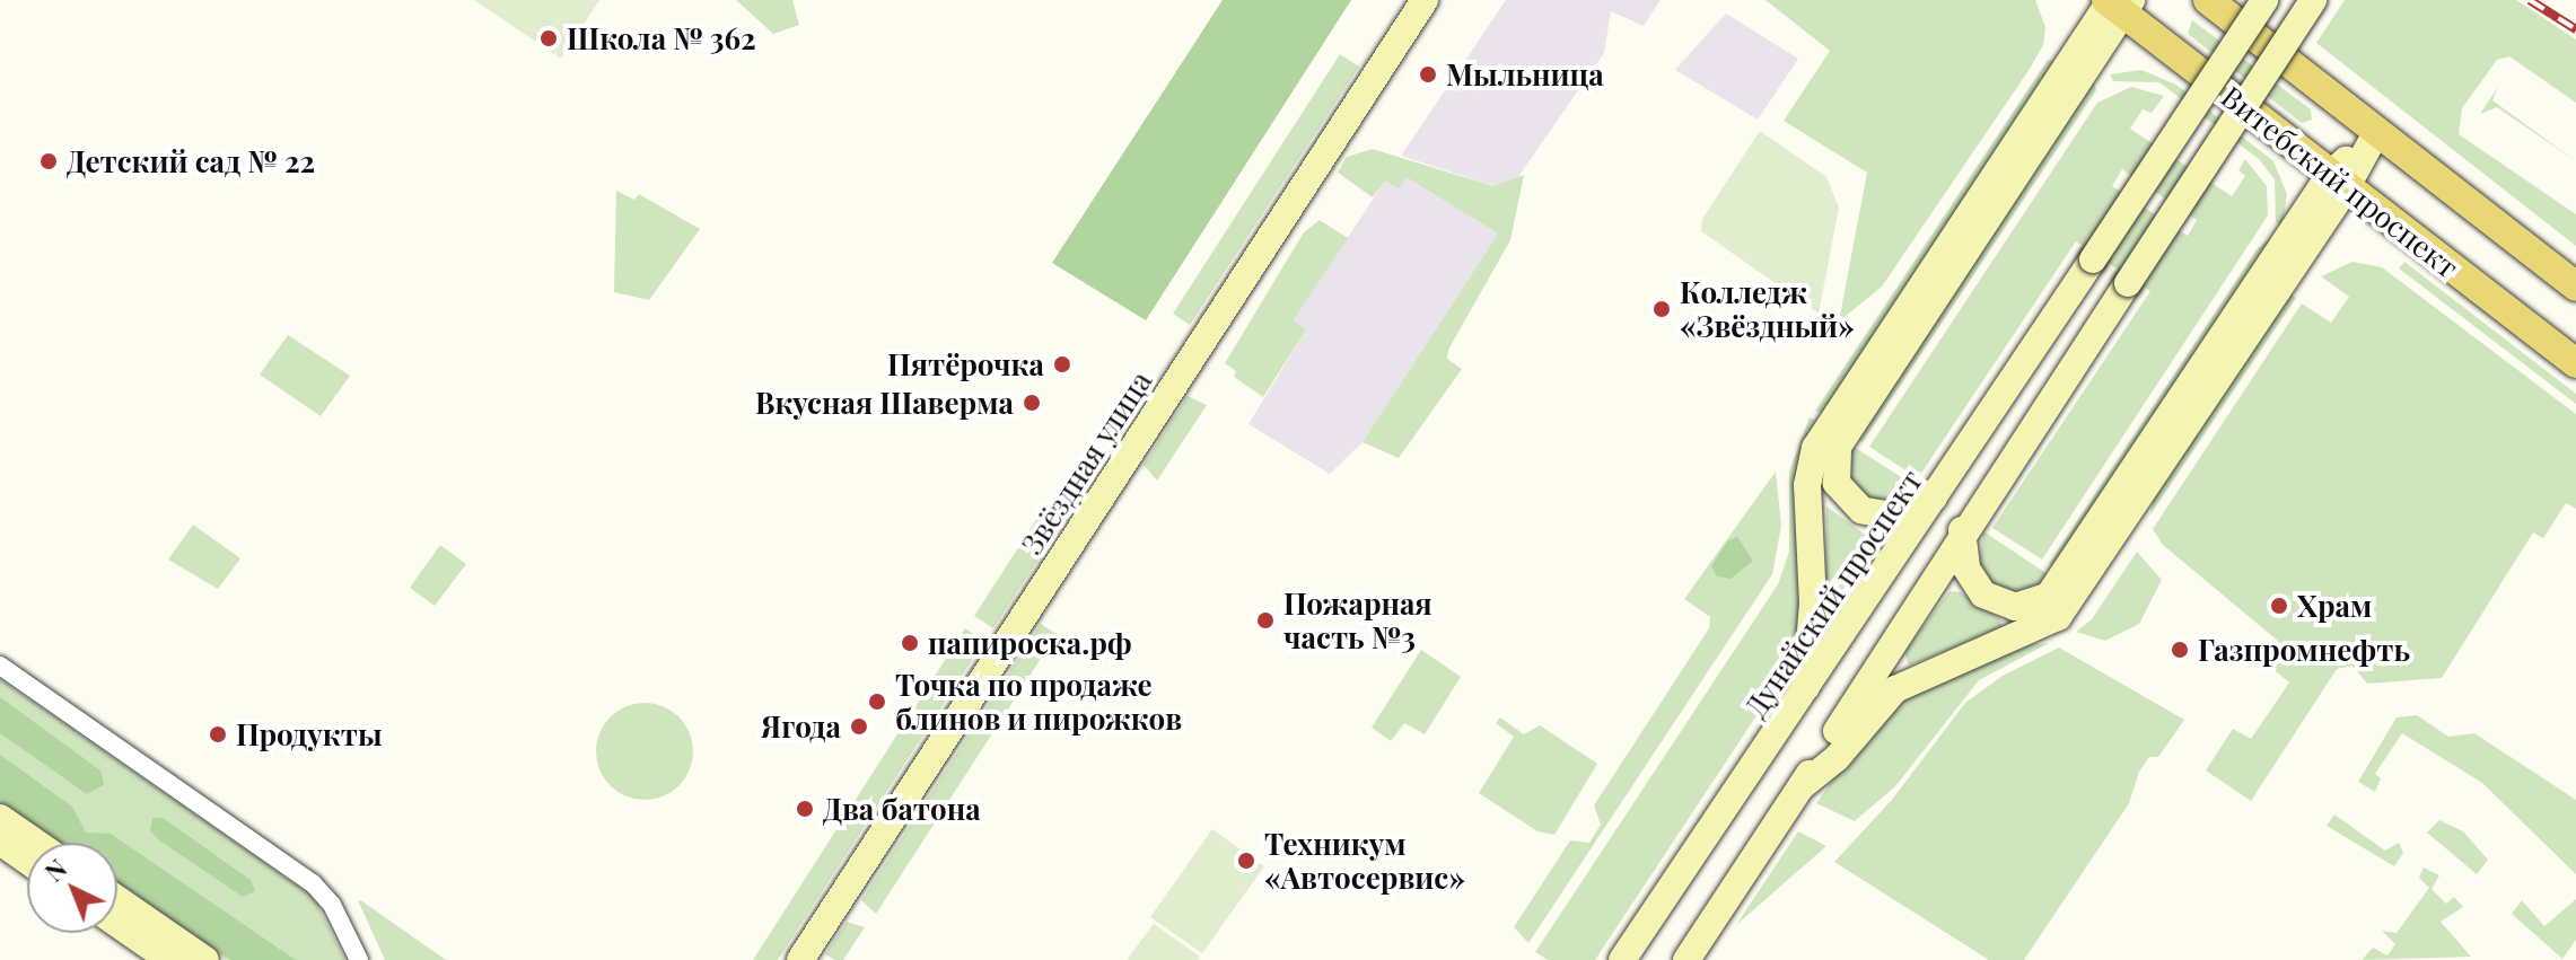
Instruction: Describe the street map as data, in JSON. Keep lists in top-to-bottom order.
{
  "streets": {
    "main road": ["Витебский проспект", "Звёздная улица", "Дунайский проспект"]
  },
  "places": [
    "Школа № 362",
    "Мыльница",
    "Детский сад № 22",
    "Колледж «Звёздный»",
    "Пятёрочка",
    "Вкусная Шаверма",
    "Храм",
    "Пожарная часть №3",
    "папироска.рф",
    "Газпромнефть",
    "Точка по продаже блинов и пирожков",
    "Ягода",
    "Продукты",
    "Два батона",
    "Техникум «Автосервис»"
  ],
  "north": "top left"
}
